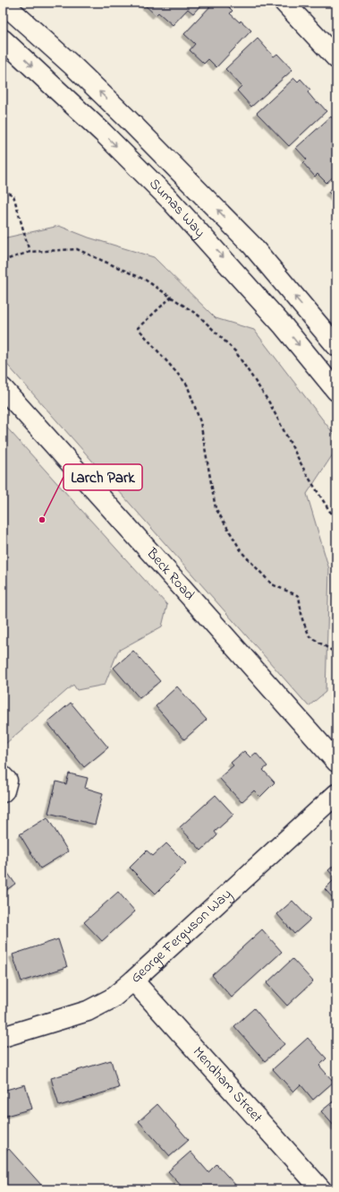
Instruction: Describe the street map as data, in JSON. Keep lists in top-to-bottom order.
{
  "streets": {
    "main road": [
      "Sumas Way",
      "Beck Road",
      "George Ferguson Way",
      "Mendham Street"
    ]
  },
  "crossings": [
    ["George Ferguson Way", "Mendham Street"]
  ],
  "places": ["Larch Park"]
}
